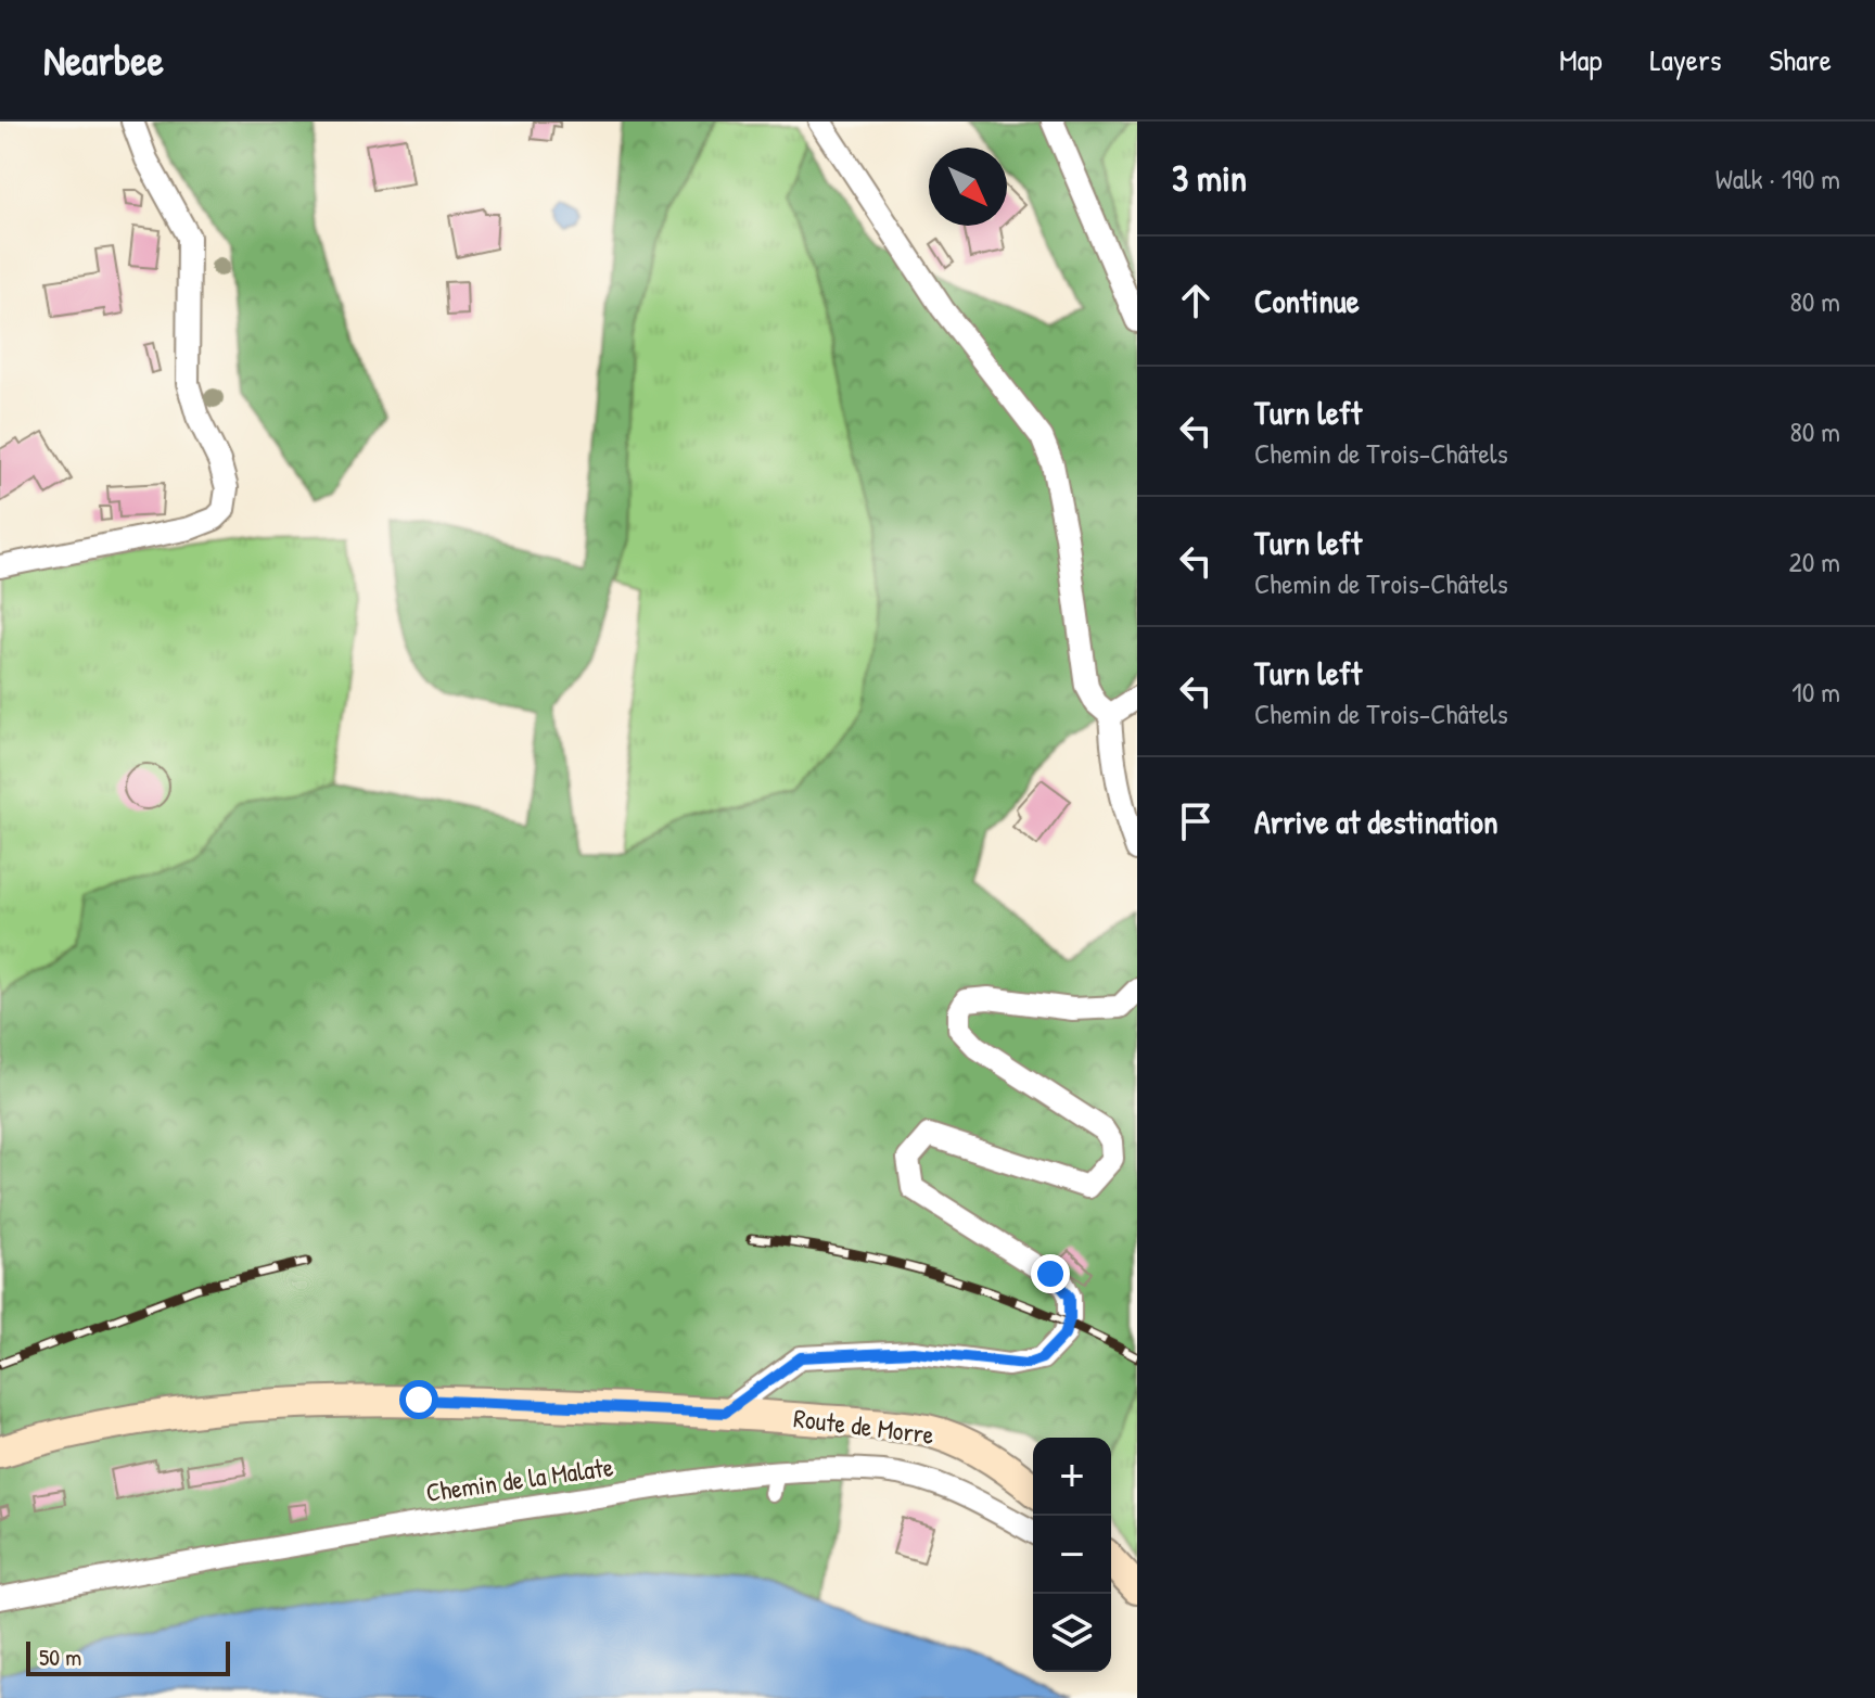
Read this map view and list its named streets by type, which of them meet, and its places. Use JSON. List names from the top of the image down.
{
  "streets": {
    "main road": ["Route de Morre"],
    "street": ["Chemin de la Malate"]
  },
  "scale_bar": "50 m",
  "north": "bottom right",
  "page": {
    "header": "Nearbee",
    "nav": ["Map", "Layers", "Share"],
    "heading": ["3 min", "Walk · 190 m"],
    "list": [
      ["Continue", "80 m"],
      ["Turn left", "Chemin de Trois-Châtels", "80 m"],
      ["Turn left", "Chemin de Trois-Châtels", "20 m"],
      ["Turn left", "Chemin de Trois-Châtels", "10 m"],
      "Arrive at destination"
    ],
    "map_buttons": ["+", "−"],
    "scale": "50 m"
  }
}
